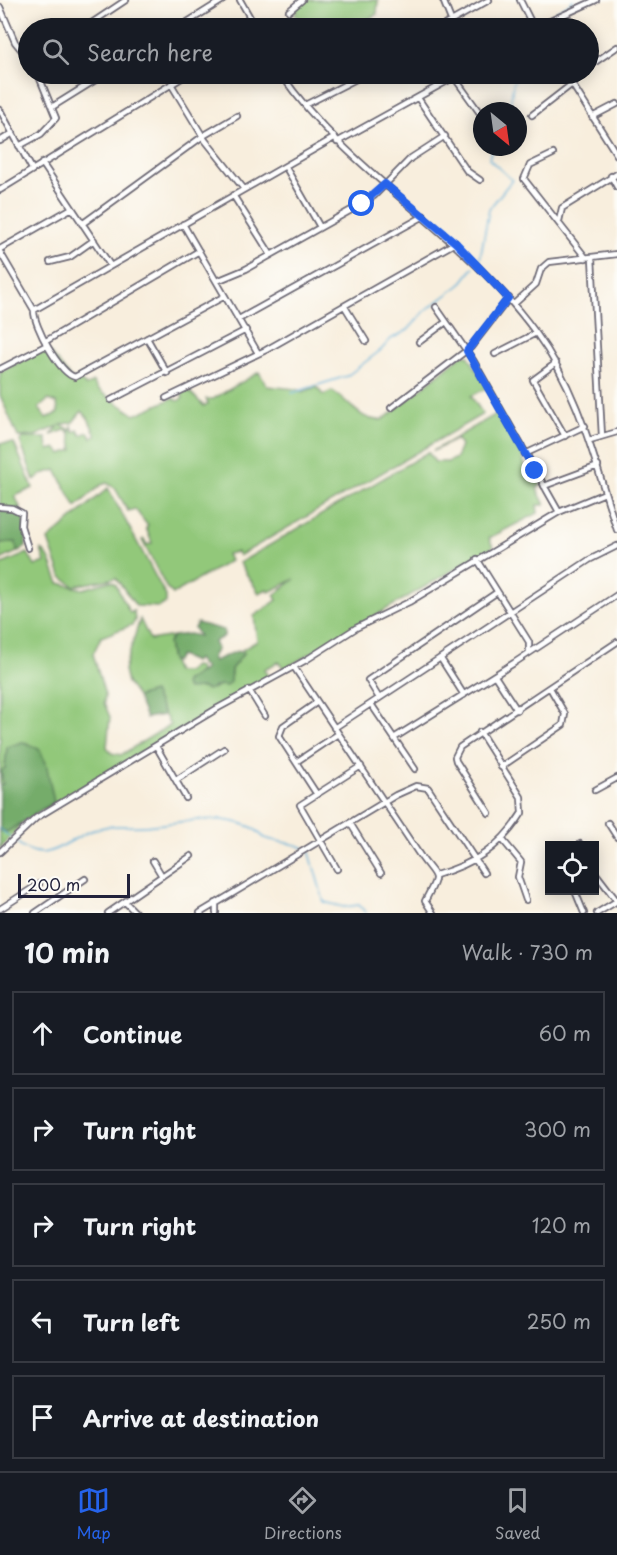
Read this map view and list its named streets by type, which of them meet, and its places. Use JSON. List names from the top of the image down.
{
  "scale_bar": "200 m",
  "north": "bottom right",
  "page": {
    "search": "Search here",
    "scale": "200 m",
    "heading": ["10 min", "Walk · 730 m"],
    "list": [
      ["Continue", "60 m"],
      ["Turn right", "300 m"],
      ["Turn right", "120 m"],
      ["Turn left", "250 m"],
      "Arrive at destination"
    ],
    "nav": ["Map", "Directions", "Saved"]
  }
}
